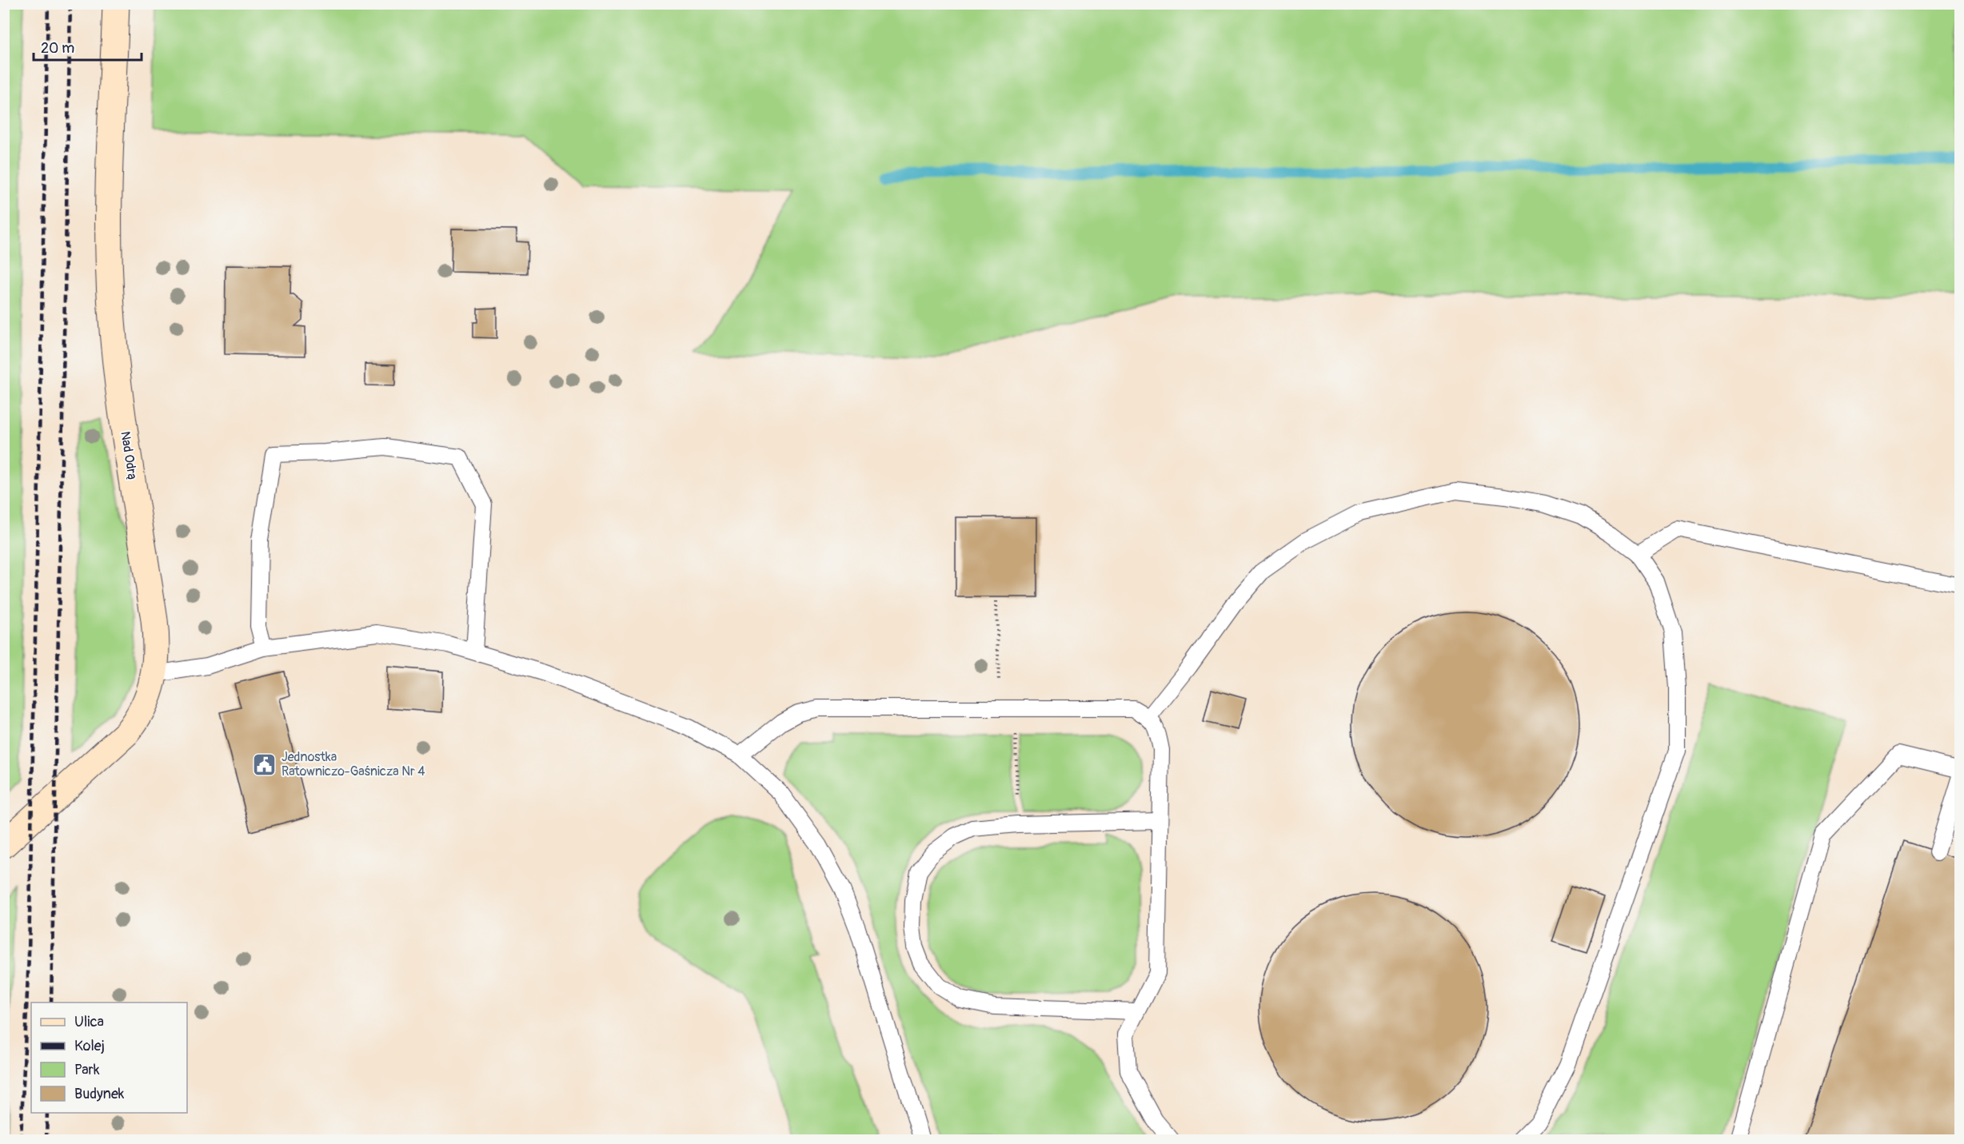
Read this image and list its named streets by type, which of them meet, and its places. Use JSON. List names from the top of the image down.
{
  "streets": {
    "street": ["Nad Odrą"]
  },
  "places": {
    "public building": ["Jednostka Ratowniczo-Gaśnicza Nr 4"]
  },
  "legend": [
    "Ulica",
    "Kolej",
    "Park",
    "Budynek"
  ],
  "scale_bar": "20 m"
}
